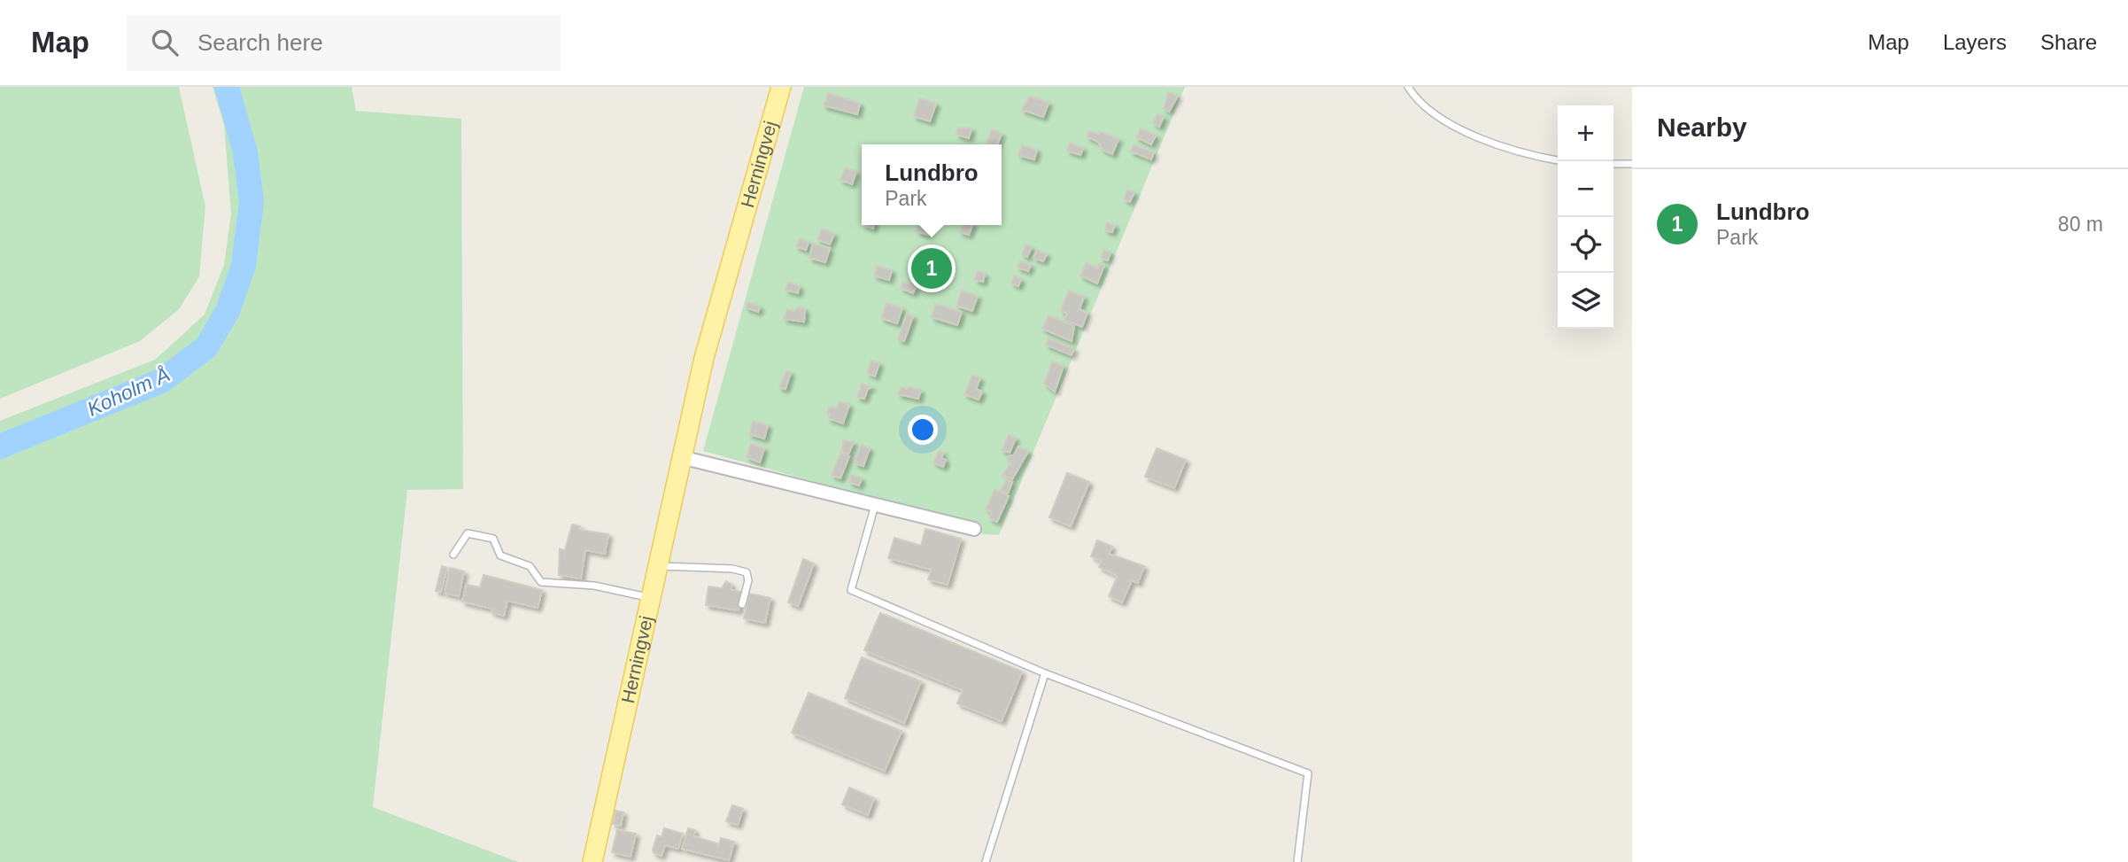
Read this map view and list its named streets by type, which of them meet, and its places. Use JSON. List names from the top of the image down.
{
  "streets": {
    "main road": ["Herningvej"]
  },
  "water": ["Koholm Å"],
  "page": {
    "header": "Map",
    "search": "Search here",
    "nav": ["Map", "Layers", "Share"],
    "heading": "Nearby",
    "map_buttons": ["+", "−"],
    "popup": ["Lundbro", "Park"],
    "list": [
      {
        "mark": "1",
        "name": "Lundbro",
        "note": "Park",
        "value": "80 m"
      }
    ],
    "pins": "1"
  }
}
